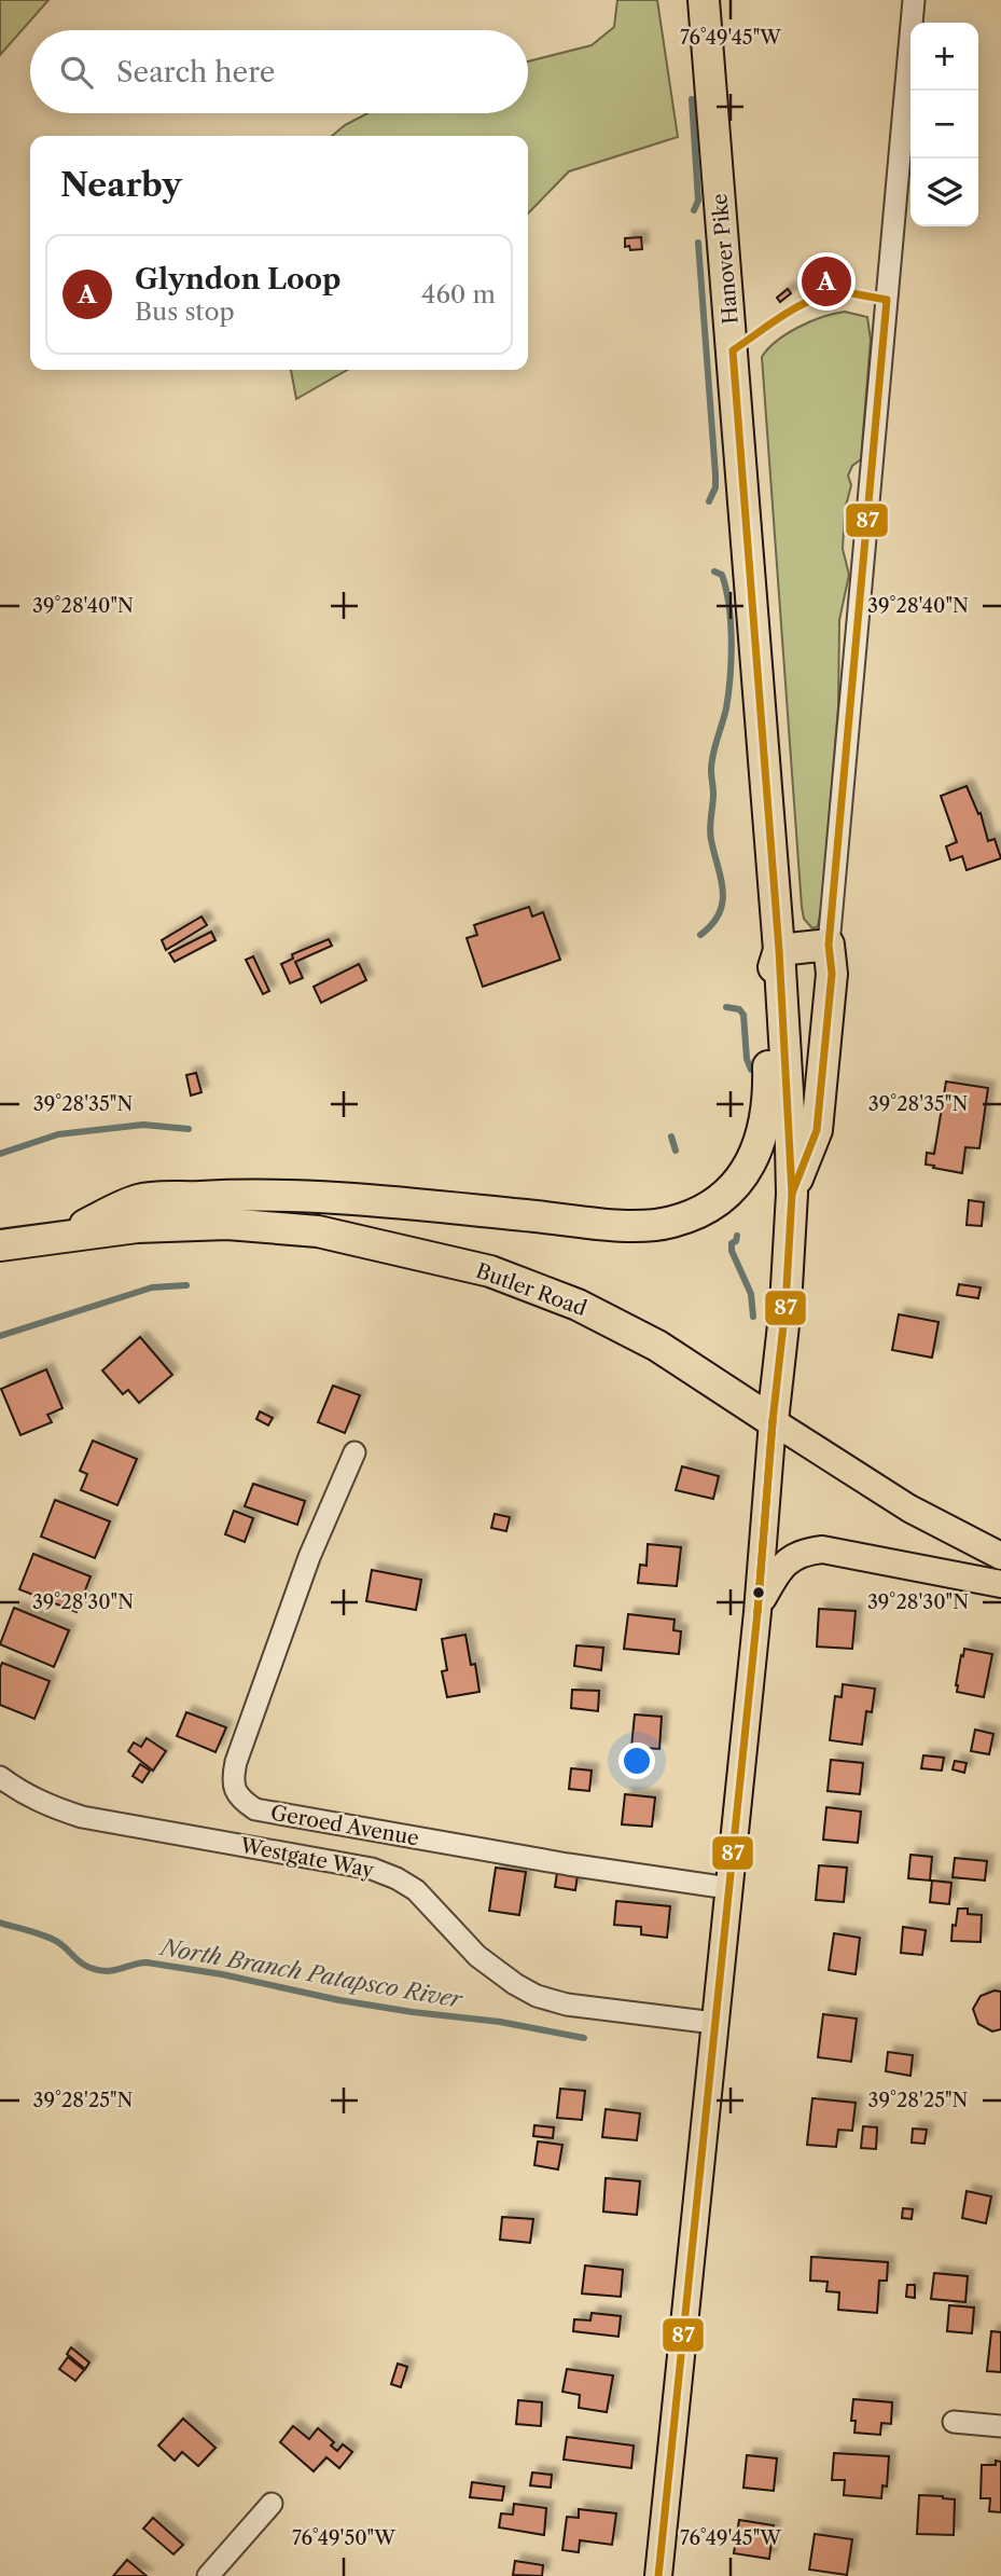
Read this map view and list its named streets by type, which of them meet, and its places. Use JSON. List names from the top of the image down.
{
  "streets": {
    "highway": ["Hanover Pike", "Butler Road"],
    "street": ["Geroed Avenue", "Westgate Way"]
  },
  "crossings": [
    ["Hanover Pike", "Butler Road"]
  ],
  "water": ["North Branch Patapsco River"],
  "lines": ["transit line 87"],
  "page": {
    "map_buttons": ["+", "−"],
    "search": "Search here",
    "heading": "Nearby",
    "list": [
      {
        "mark": "A",
        "name": "Glyndon Loop",
        "note": "Bus stop",
        "value": "460 m"
      }
    ],
    "pins": "A"
  },
  "coordinates": [
    "76°49'45\"W",
    "39°28'40\"N",
    "39°28'35\"N",
    "39°28'30\"N",
    "39°28'25\"N",
    "76°49'50\"W"
  ]
}
